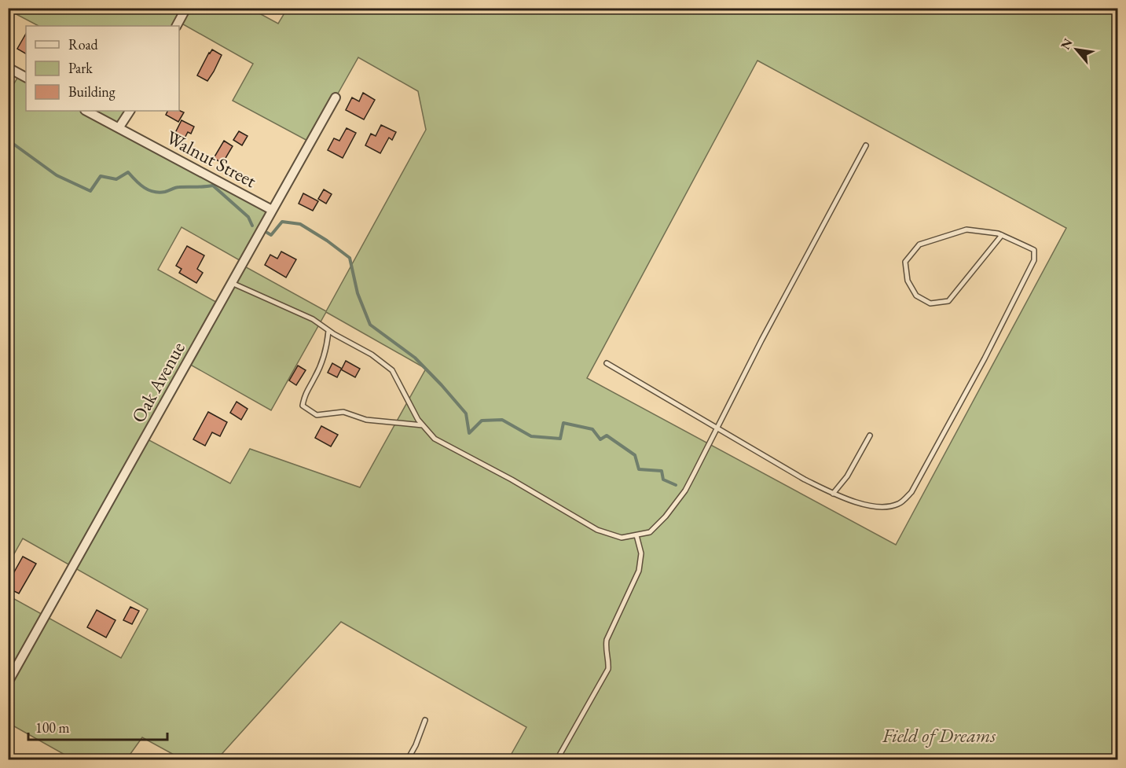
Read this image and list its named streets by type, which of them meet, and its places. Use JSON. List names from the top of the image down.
{
  "streets": {
    "street": ["Walnut Street", "Oak Avenue"]
  },
  "crossings": [
    ["Walnut Street", "Oak Avenue"]
  ],
  "parks": ["Field of Dreams"],
  "legend": ["Road", "Park", "Building"],
  "scale_bar": "100 m",
  "north": "top left"
}
